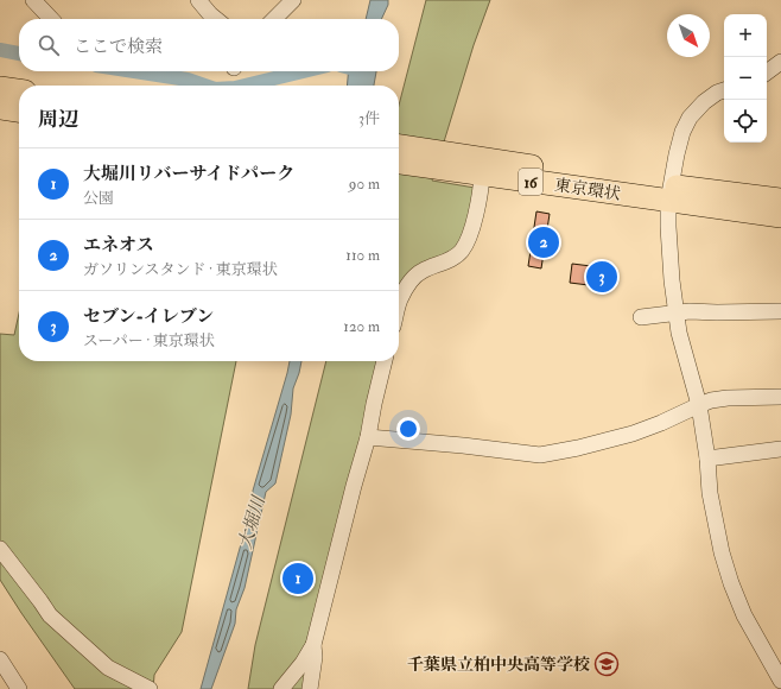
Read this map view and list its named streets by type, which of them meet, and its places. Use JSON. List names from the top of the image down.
{
  "streets": {
    "highway": ["16", "東京環状"]
  },
  "water": ["大堀川"],
  "places": {
    "school or university": ["千葉県立柏中央高等学校"]
  },
  "north": "bottom right",
  "page": {
    "map_buttons": ["+", "−"],
    "search": "ここで検索",
    "heading": ["周辺", "3件"],
    "list": [
      {
        "mark": "1",
        "name": "大堀川リバーサイドパーク",
        "note": "公園",
        "value": "90 m"
      },
      {
        "mark": "2",
        "name": "エネオス",
        "note": "ガソリンスタンド · 東京環状",
        "value": "110 m"
      },
      {
        "mark": "3",
        "name": "セブン-イレブン",
        "note": "スーパー · 東京環状",
        "value": "120 m"
      }
    ],
    "pins": ["2", "3", "1"]
  }
}
